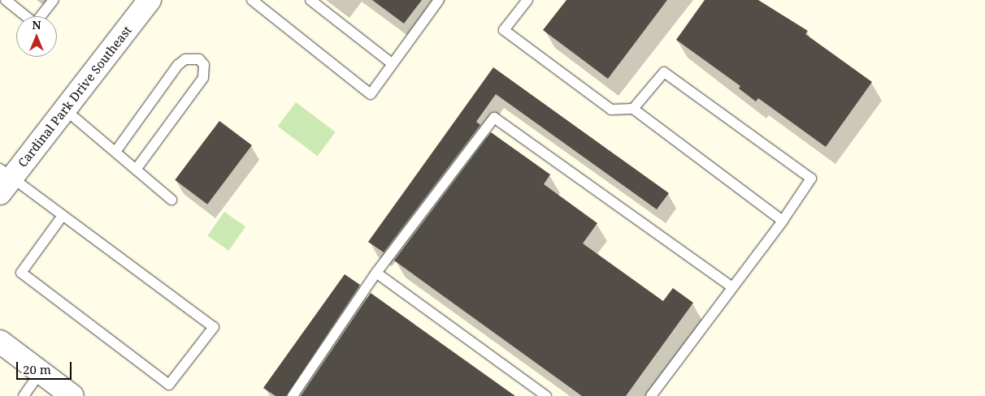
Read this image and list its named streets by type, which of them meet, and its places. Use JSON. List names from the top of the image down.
{
  "streets": {
    "street": ["Cardinal Park Drive Southeast"]
  },
  "scale_bar": "20 m",
  "north": "top"
}
